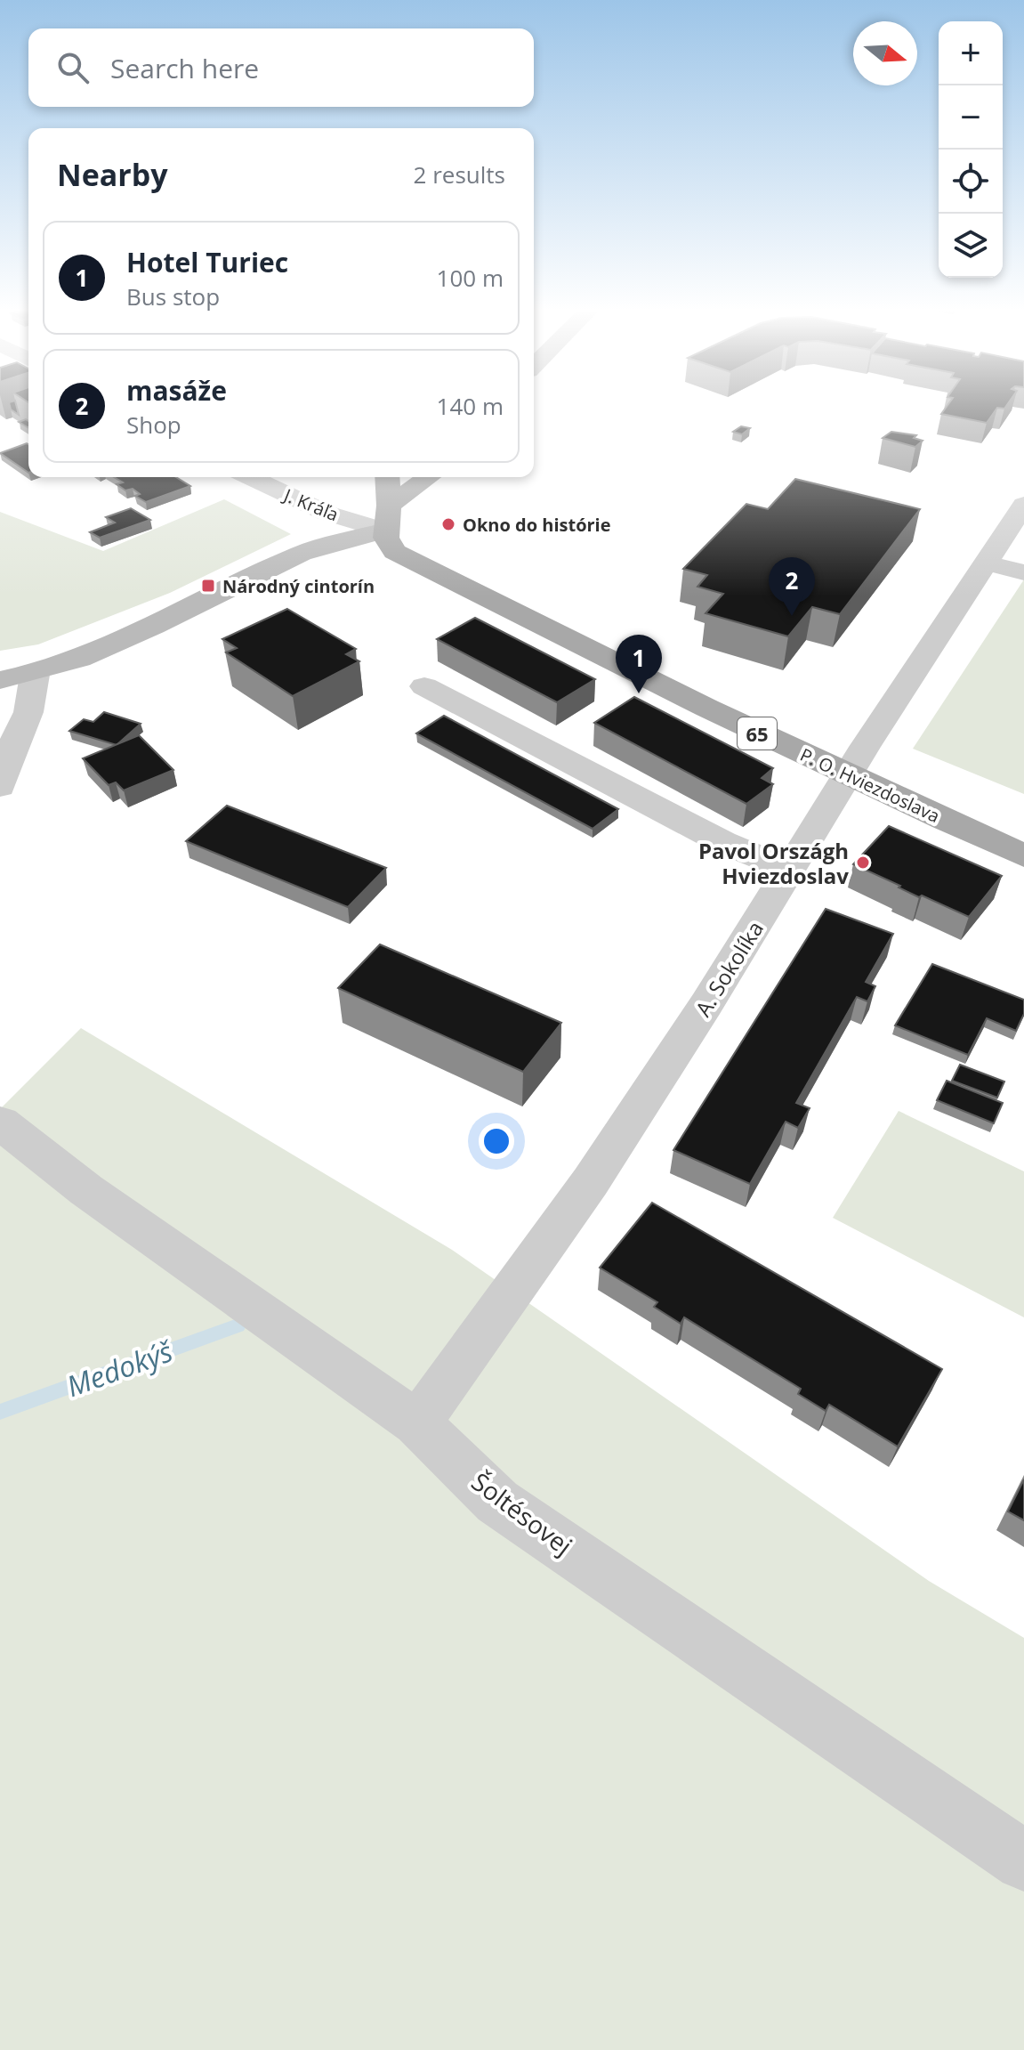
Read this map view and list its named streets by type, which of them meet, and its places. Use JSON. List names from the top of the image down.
{
  "streets": {
    "main road": ["65", "P. O. Hviezdoslava"],
    "street": ["J. Kráľa", "A. Sokolíka", "Šoltésovej"]
  },
  "crossings": [
    ["J. Kráľa", "P. O. Hviezdoslava"],
    ["P. O. Hviezdoslava", "A. Sokolíka"],
    ["A. Sokolíka", "Šoltésovej"]
  ],
  "water": ["Medokýš"],
  "places": {
    "other": ["Okno do histórie", "Pavol Országh Hviezdoslav"],
    "transit": ["Národný cintorín"]
  },
  "north": "right",
  "page": {
    "map_buttons": ["+", "−"],
    "search": "Search here",
    "heading": ["Nearby", "2 results"],
    "list": [
      {
        "mark": "1",
        "name": "Hotel Turiec",
        "note": "Bus stop",
        "value": "100 m"
      },
      {
        "mark": "2",
        "name": "masáže",
        "note": "Shop",
        "value": "140 m"
      }
    ],
    "pins": ["2", "1"]
  }
}
